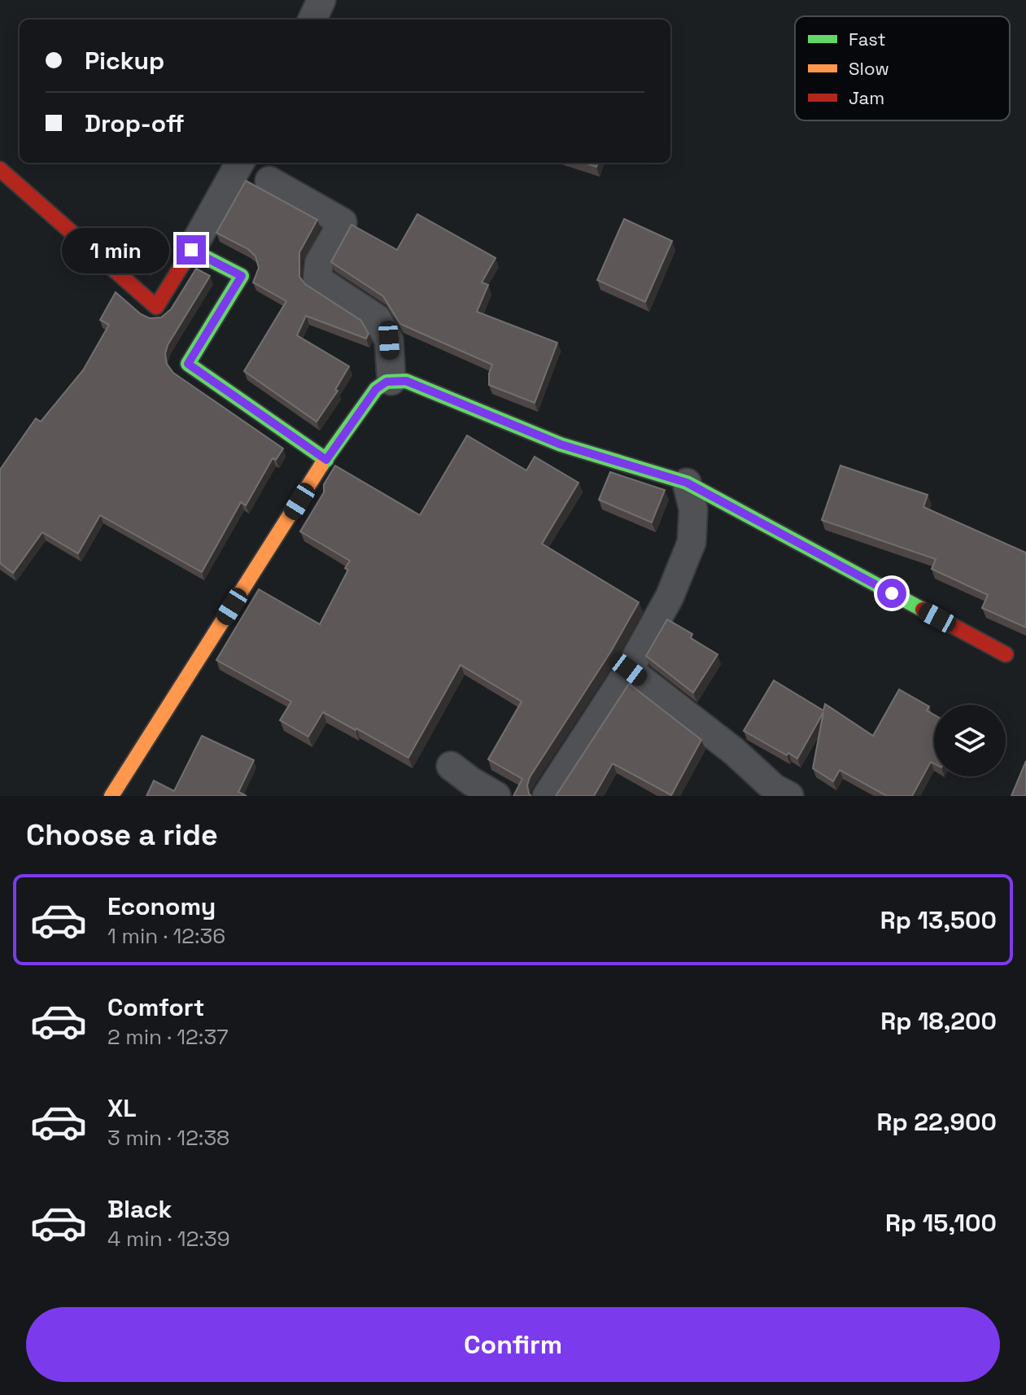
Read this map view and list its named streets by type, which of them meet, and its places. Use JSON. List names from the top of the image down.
{
  "legend": ["Fast", "Slow", "Jam"],
  "page": {
    "banner": ["Pickup", "Drop-off"],
    "bubble": "1 min",
    "heading": "Choose a ride",
    "list": [
      {
        "name": "Economy",
        "note": "1 min · 12:36",
        "value": "Rp 13,500"
      },
      {
        "name": "Comfort",
        "note": "2 min · 12:37",
        "value": "Rp 18,200"
      },
      {
        "name": "XL",
        "note": "3 min · 12:38",
        "value": "Rp 22,900"
      },
      {
        "name": "Black",
        "note": "4 min · 12:39",
        "value": "Rp 15,100"
      }
    ],
    "buttons": "Confirm"
  }
}
